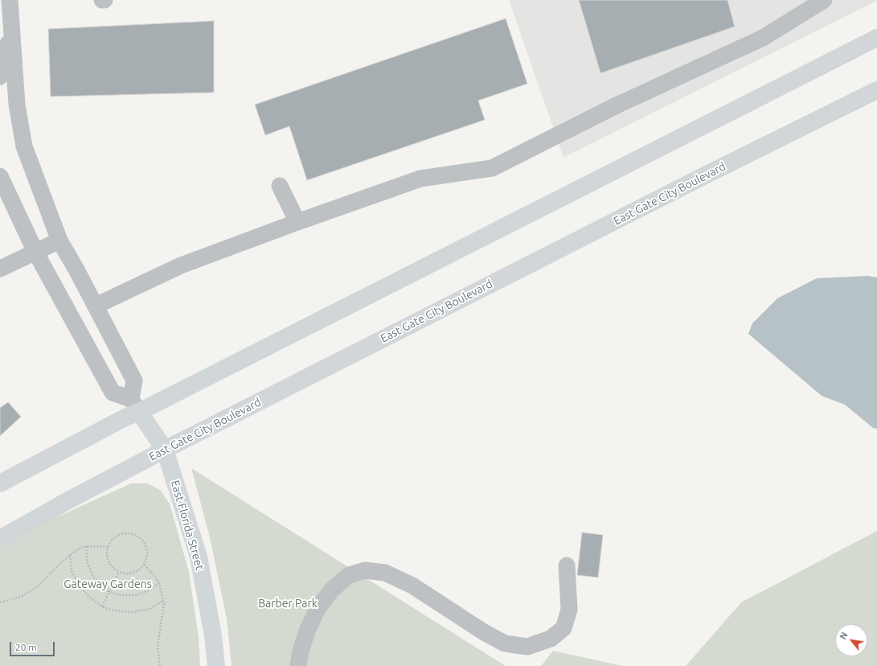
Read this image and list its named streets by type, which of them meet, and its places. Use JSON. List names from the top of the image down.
{
  "streets": {
    "main road": ["East Gate City Boulevard", "East Florida Street"]
  },
  "crossings": [
    ["East Gate City Boulevard", "East Florida Street"]
  ],
  "parks": ["Gateway Gardens", "Barber Park"],
  "scale_bar": "20 m",
  "north": "top left"
}
